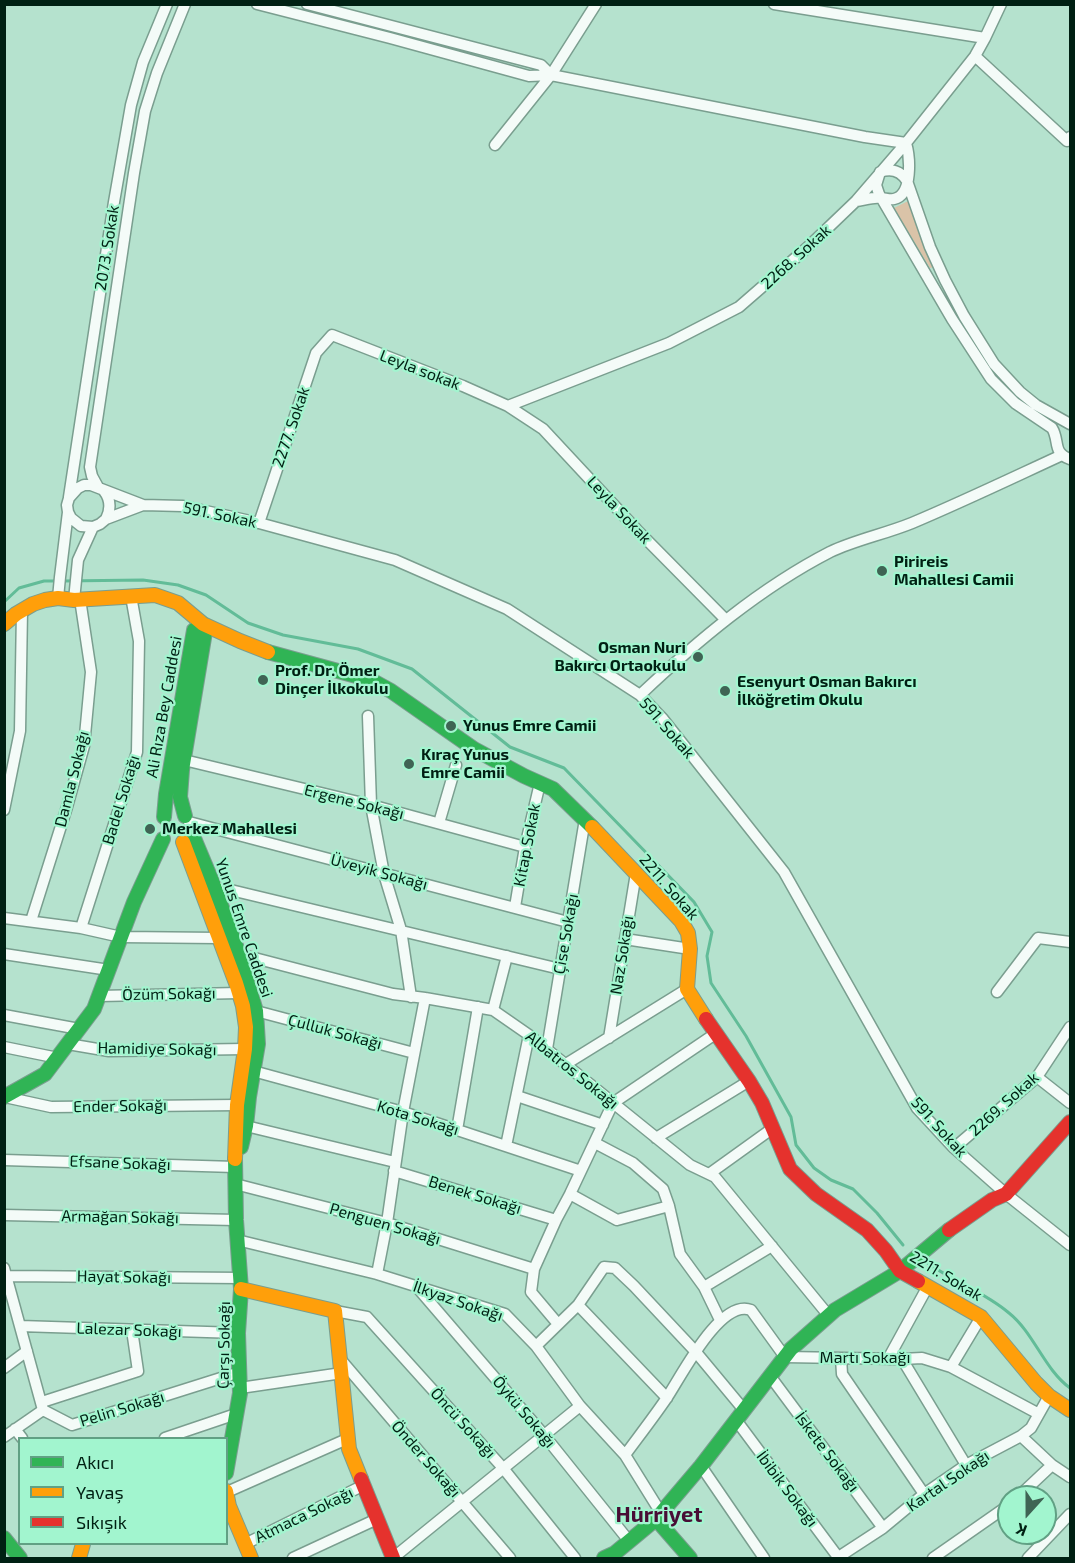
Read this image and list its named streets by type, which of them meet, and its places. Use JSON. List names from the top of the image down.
{
  "streets": {
    "street": [
      "2073. Sokak",
      "2268. Sokak",
      "Leyla sokak",
      "2277. Sokak",
      "Leyla Sokak",
      "591. Sokak",
      "Ali Rıza Bey Caddesi",
      "Damla Sokağı",
      "Badel Sokağı",
      "Ergene Sokağı",
      "Kitap Sokak",
      "Üveyik Sokağı",
      "2211. Sokak",
      "Yunus Emre Caddesi",
      "Çise Sokağı",
      "Naz Sokağı",
      "Özüm Sokağı",
      "Çulluk Sokağı",
      "Hamidiye Sokağı",
      "Albatros Sokağı",
      "2269. Sokak",
      "Ender Sokağı",
      "Kota Sokağı",
      "Efsane Sokağı",
      "Benek Sokağı",
      "Armağan Sokağı",
      "Penguen Sokağı",
      "Hayat Sokağı",
      "İlkyaz Sokağı",
      "Lalezar Sokağı",
      "Çarşı Sokağı",
      "Martı Sokağı",
      "Pelin Sokağı",
      "Öykü Sokağı",
      "Öncü Sokağı",
      "İskete Sokağı",
      "Önder Sokağı",
      "Kartal Sokağı",
      "İbibik Sokağı",
      "Atmaca Sokağı"
    ]
  },
  "crossings": [
    ["2268. Sokak", "Leyla sokak"],
    ["2268. Sokak", "Leyla Sokak"],
    ["Leyla sokak", "2277. Sokak"],
    ["Leyla sokak", "Leyla Sokak"],
    ["2277. Sokak", "591. Sokak"],
    ["591. Sokak", "2269. Sokak"],
    ["Ali Rıza Bey Caddesi", "Ergene Sokağı"],
    ["Ali Rıza Bey Caddesi", "Üveyik Sokağı"],
    ["Ali Rıza Bey Caddesi", "2211. Sokak"],
    ["Ali Rıza Bey Caddesi", "Yunus Emre Caddesi"],
    ["Damla Sokağı", "2211. Sokak"],
    ["Badel Sokağı", "2211. Sokak"],
    ["Ergene Sokağı", "Kitap Sokak"],
    ["Kitap Sokak", "Üveyik Sokağı"],
    ["Kitap Sokak", "2211. Sokak"],
    ["Üveyik Sokağı", "Yunus Emre Caddesi"],
    ["Üveyik Sokağı", "Çise Sokağı"],
    ["2211. Sokak", "Çise Sokağı"],
    ["2211. Sokak", "Naz Sokağı"],
    ["2211. Sokak", "Kartal Sokağı"],
    ["Yunus Emre Caddesi", "Özüm Sokağı"],
    ["Yunus Emre Caddesi", "Çulluk Sokağı"],
    ["Yunus Emre Caddesi", "Hamidiye Sokağı"],
    ["Yunus Emre Caddesi", "Albatros Sokağı"],
    ["Yunus Emre Caddesi", "Ender Sokağı"],
    ["Yunus Emre Caddesi", "Kota Sokağı"],
    ["Yunus Emre Caddesi", "Efsane Sokağı"],
    ["Yunus Emre Caddesi", "Benek Sokağı"],
    ["Yunus Emre Caddesi", "Çarşı Sokağı"],
    ["Çise Sokağı", "Albatros Sokağı"],
    ["Efsane Sokağı", "Çarşı Sokağı"],
    ["Armağan Sokağı", "Çarşı Sokağı"],
    ["Penguen Sokağı", "Çarşı Sokağı"],
    ["Hayat Sokağı", "Çarşı Sokağı"],
    ["İlkyaz Sokağı", "Çarşı Sokağı"],
    ["İlkyaz Sokağı", "Öykü Sokağı"],
    ["Lalezar Sokağı", "Çarşı Sokağı"],
    ["Çarşı Sokağı", "Pelin Sokağı"],
    ["Martı Sokağı", "Kartal Sokağı"],
    ["İskete Sokağı", "Kartal Sokağı"],
    ["Kartal Sokağı", "İbibik Sokağı"]
  ],
  "districts": ["Hürriyet"],
  "places": [
    "Pirireis Mahallesi Camii",
    "Osman Nuri Bakırcı Ortaokulu",
    "Prof. Dr. Ömer Dinçer İlkokulu",
    "Esenyurt Osman Bakırcı İlköğretim Okulu",
    "Yunus Emre Camii",
    "Kıraç Yunus Emre Camii",
    "Merkez Mahallesi"
  ],
  "legend": ["Akıcı", "Yavaş", "Sıkışık"],
  "north": "bottom"
}
